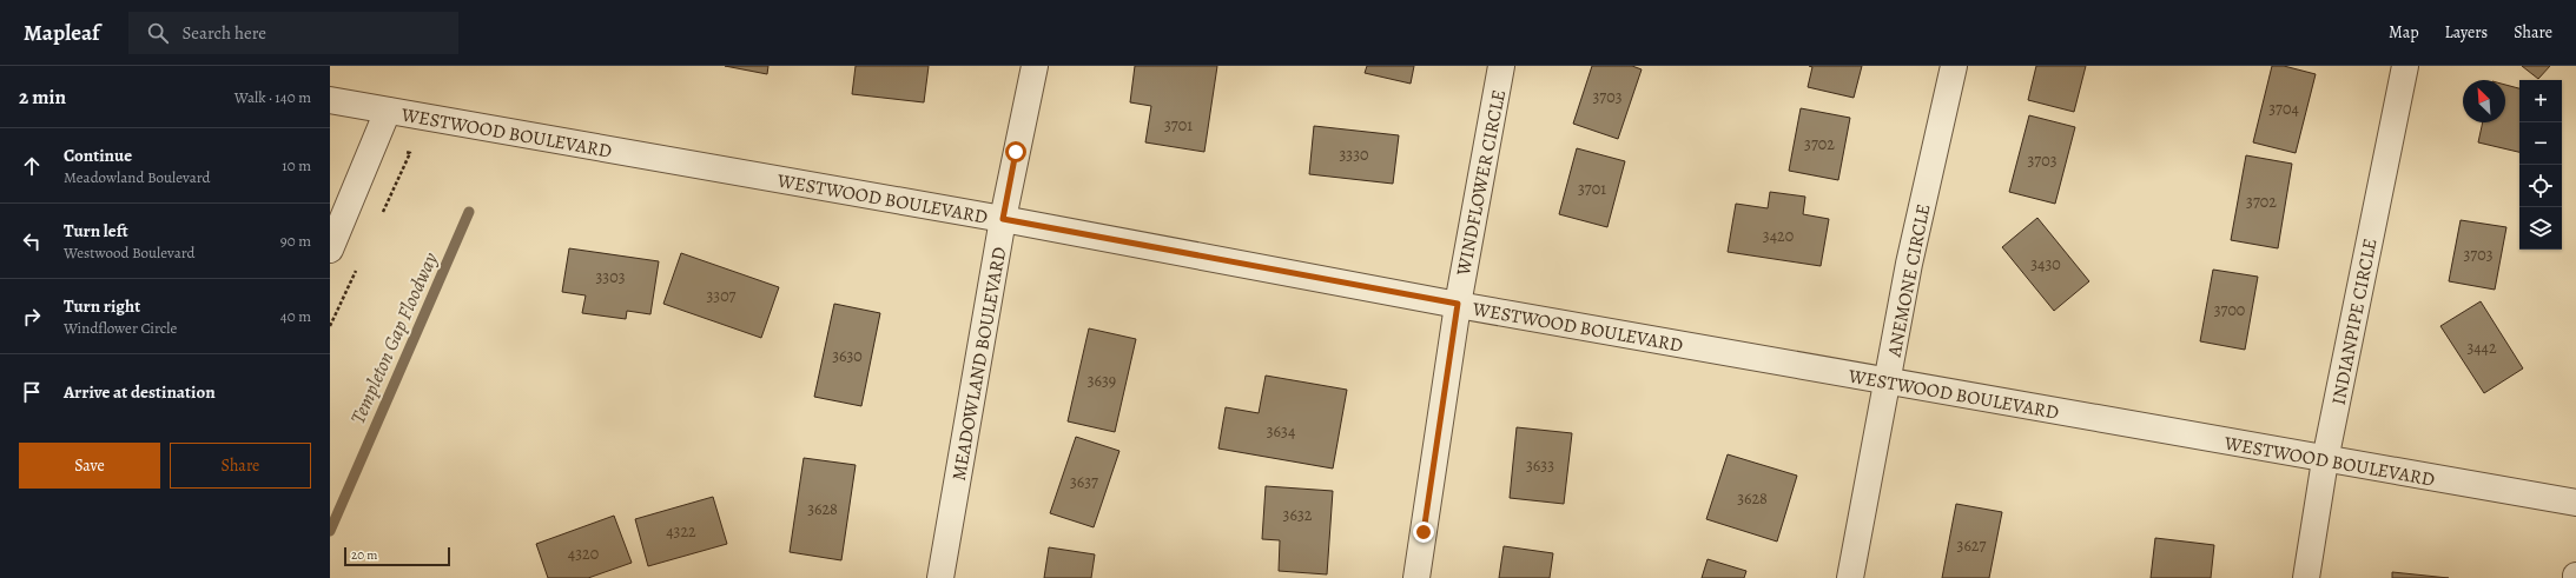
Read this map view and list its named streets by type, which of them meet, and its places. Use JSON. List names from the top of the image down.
{
  "streets": {
    "street": [
      "WESTWOOD BOULEVARD",
      "WINDFLOWER CIRCLE",
      "ANEMONE CIRCLE",
      "INDIANPIPE CIRCLE",
      "MEADOWLAND BOULEVARD"
    ]
  },
  "crossings": [
    ["WESTWOOD BOULEVARD", "WINDFLOWER CIRCLE"],
    ["WESTWOOD BOULEVARD", "ANEMONE CIRCLE"],
    ["WESTWOOD BOULEVARD", "INDIANPIPE CIRCLE"],
    ["WESTWOOD BOULEVARD", "MEADOWLAND BOULEVARD"]
  ],
  "water": ["Templeton Gap Floodway"],
  "house_numbers": [
    "3703",
    "3704",
    "3701",
    "3702",
    "3330",
    "3703",
    "3701",
    "3702",
    "3420",
    "3703",
    "3430",
    "3303",
    "3307",
    "3700",
    "3442",
    "3630",
    "3639",
    "3634",
    "3633",
    "3637",
    "3628",
    "3628",
    "3632",
    "4322",
    "3627",
    "4320"
  ],
  "scale_bar": "20 m",
  "north": "top left",
  "page": {
    "header": "Mapleaf",
    "search": "Search here",
    "nav": ["Map", "Layers", "Share"],
    "heading": ["2 min", "Walk · 140 m"],
    "map_buttons": ["+", "−"],
    "list": [
      ["Continue", "Meadowland Boulevard", "10 m"],
      ["Turn left", "Westwood Boulevard", "90 m"],
      ["Turn right", "Windflower Circle", "40 m"],
      "Arrive at destination"
    ],
    "buttons": ["Save", "Share"],
    "scale": "20 m"
  }
}
